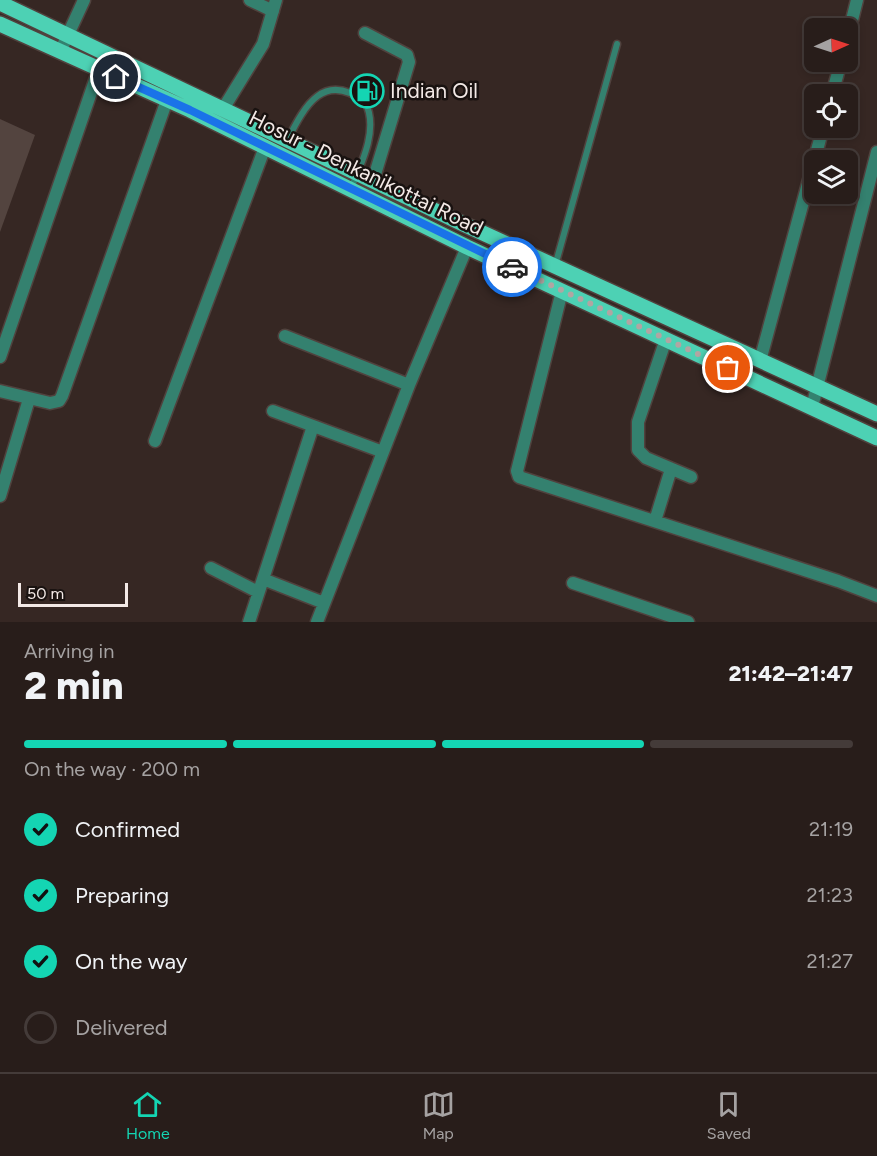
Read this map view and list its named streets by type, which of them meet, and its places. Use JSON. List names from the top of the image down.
{
  "streets": {
    "main road": ["Hosur - Denkanikottai Road"]
  },
  "places": {
    "fuel station": ["Indian Oil"]
  },
  "scale_bar": "50 m",
  "north": "right",
  "page": {
    "scale": "50 m",
    "heading": ["2 min", "Arriving in", "21:42–21:47"],
    "bar": "On the way · 200 m",
    "list": [
      ["Confirmed", "21:19"],
      ["Preparing", "21:23"],
      ["On the way", "21:27"],
      "Delivered"
    ],
    "tabs": ["Home", "Map", "Saved"]
  }
}
